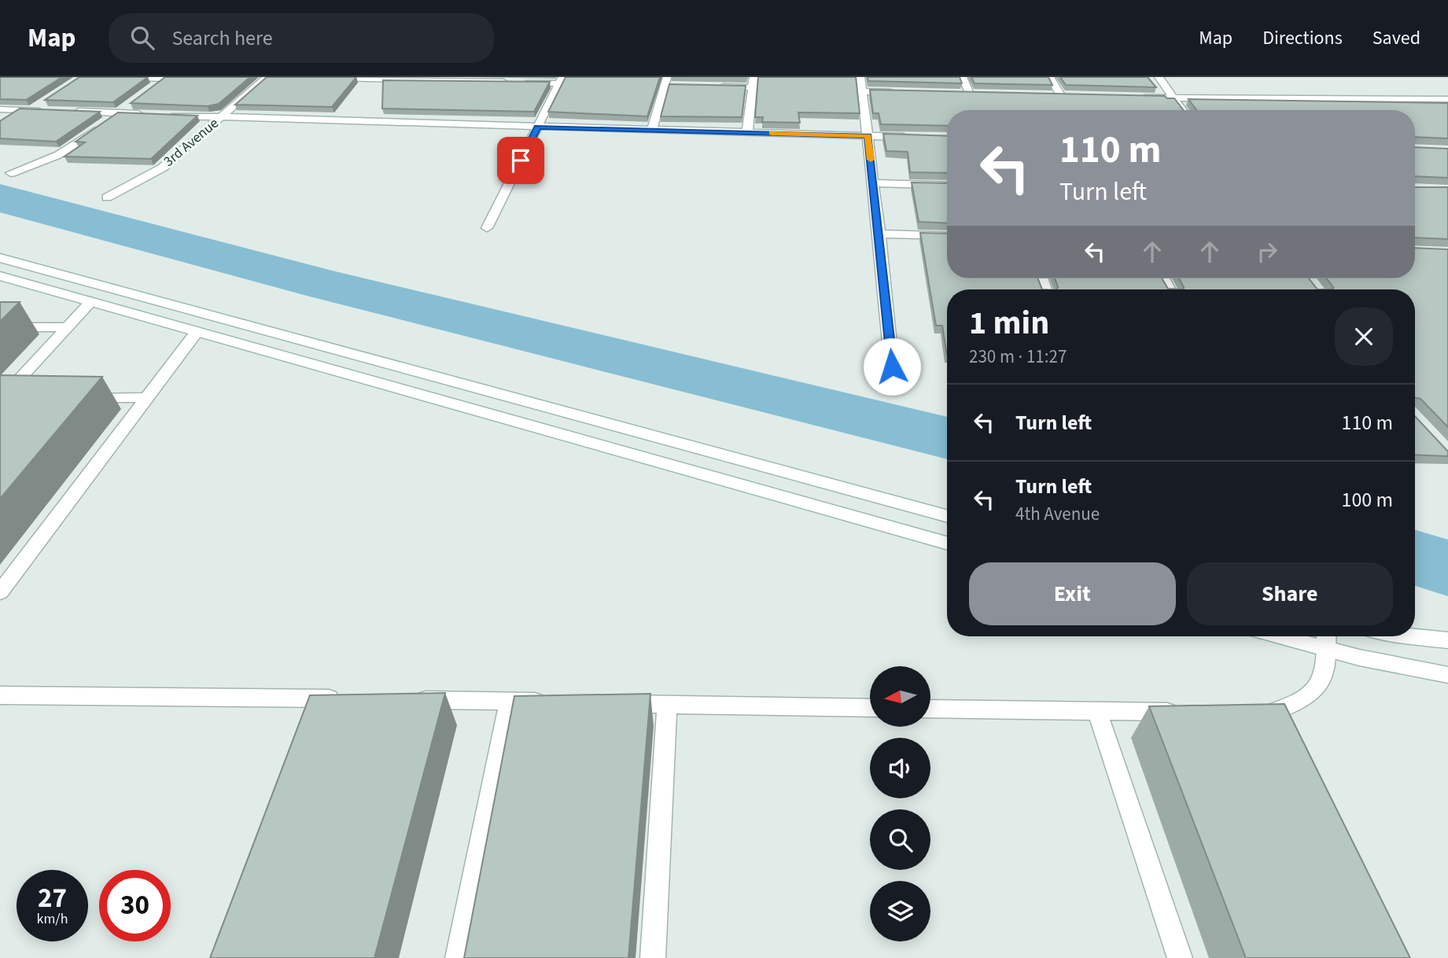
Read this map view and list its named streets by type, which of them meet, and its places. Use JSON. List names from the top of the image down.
{
  "streets": {
    "street": ["3rd Avenue"]
  },
  "north": "left",
  "page": {
    "header": "Map",
    "search": "Search here",
    "nav": ["Map", "Directions", "Saved"],
    "turn": ["110 m", "Turn left"],
    "heading": ["1 min", "230 m · 11:27"],
    "list": [
      {
        "name": "Turn left",
        "value": "110 m"
      },
      {
        "name": "Turn left",
        "note": "4th Avenue",
        "value": "100 m"
      }
    ],
    "buttons": ["Exit", "Share"],
    "speed": "27 km/h",
    "limit": "30"
  }
}
